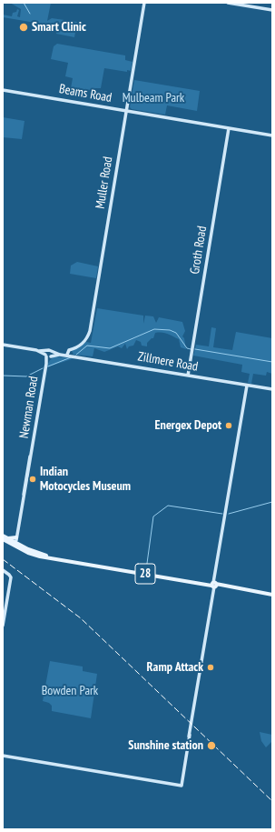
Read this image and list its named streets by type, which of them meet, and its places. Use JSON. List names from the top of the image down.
{
  "streets": {
    "main road": ["28"],
    "street": [
      "Beams Road",
      "Muller Road",
      "Groth Road",
      "Zillmere Road",
      "Newman Road"
    ]
  },
  "crossings": [
    ["Beams Road", "Muller Road"],
    ["Beams Road", "Groth Road"],
    ["Muller Road", "Zillmere Road"],
    ["Groth Road", "Zillmere Road"],
    ["Zillmere Road", "Newman Road"],
    ["Newman Road", "28"]
  ],
  "parks": ["Mulbeam Park", "Bowden Park"],
  "places": [
    "Smart Clinic",
    "Energex Depot",
    "Indian Motocycles Museum",
    "Ramp Attack",
    "Sunshine station"
  ]
}
